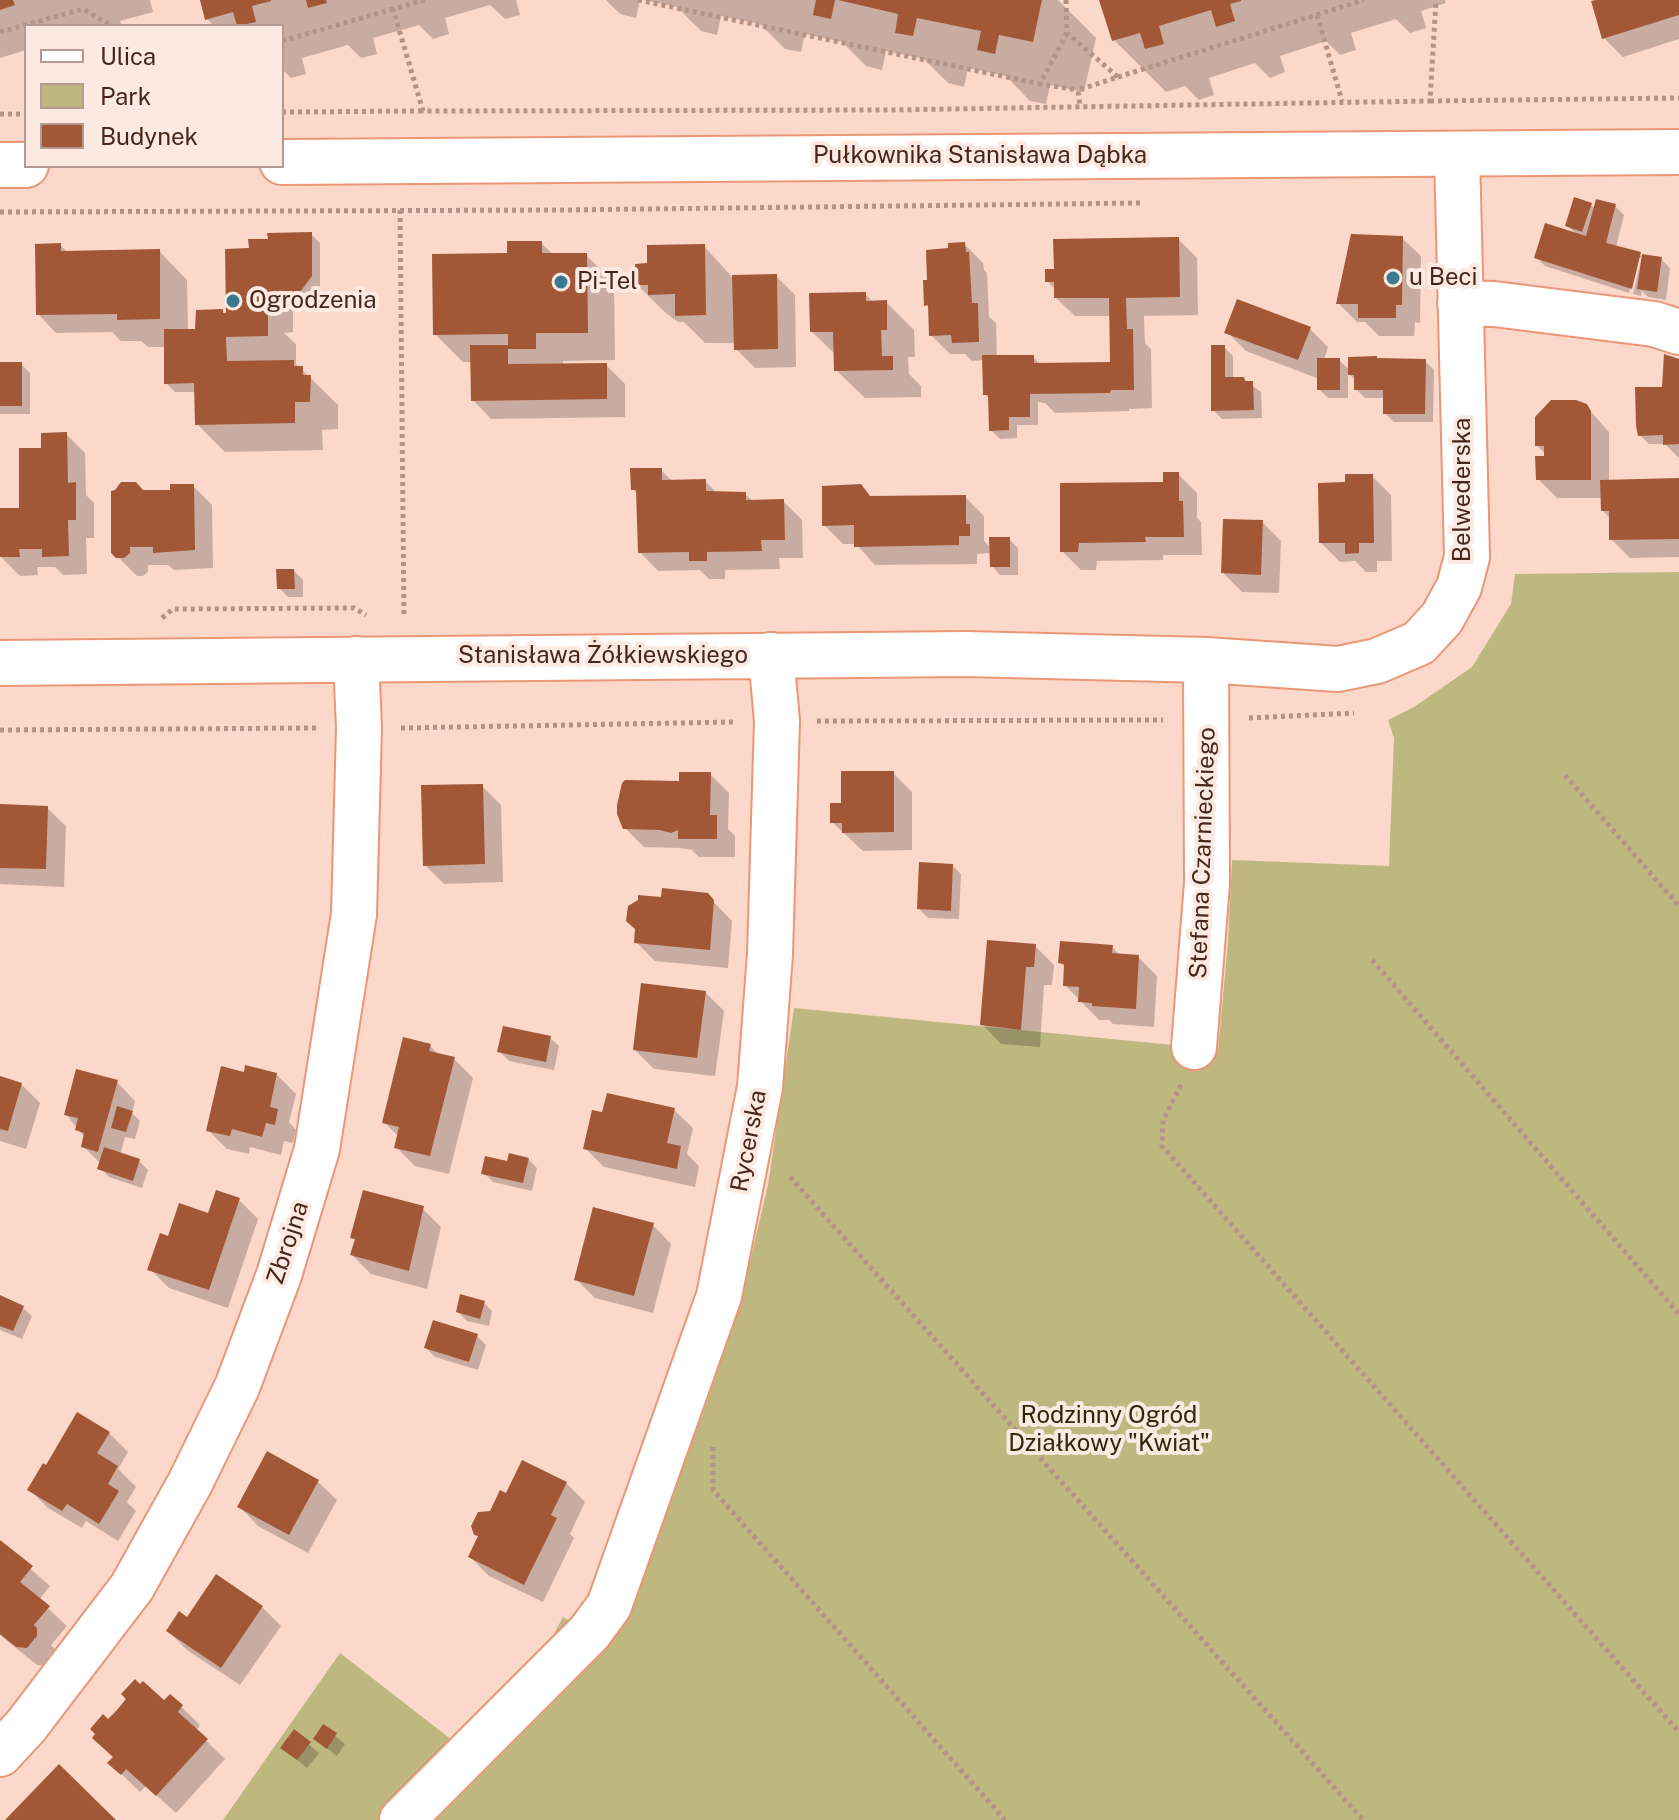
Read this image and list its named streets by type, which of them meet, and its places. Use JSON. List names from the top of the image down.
{
  "streets": {
    "street": [
      "Pułkownika Stanisława Dąbka",
      "Belwederska",
      "Stanisława Żółkiewskiego",
      "Stefana Czarnieckiego",
      "Rycerska",
      "Zbrojna"
    ]
  },
  "crossings": [
    ["Pułkownika Stanisława Dąbka", "Belwederska"],
    ["Belwederska", "Stanisława Żółkiewskiego"],
    ["Belwederska", "Stefana Czarnieckiego"],
    ["Stanisława Żółkiewskiego", "Stefana Czarnieckiego"],
    ["Stanisława Żółkiewskiego", "Rycerska"],
    ["Stanisława Żółkiewskiego", "Zbrojna"]
  ],
  "parks": ["Rodzinny Ogród Działkowy \"Kwiat\""],
  "places": ["u Beci", "Pi-Tel", "Ogrodzenia"],
  "legend": ["Ulica", "Park", "Budynek"]
}
